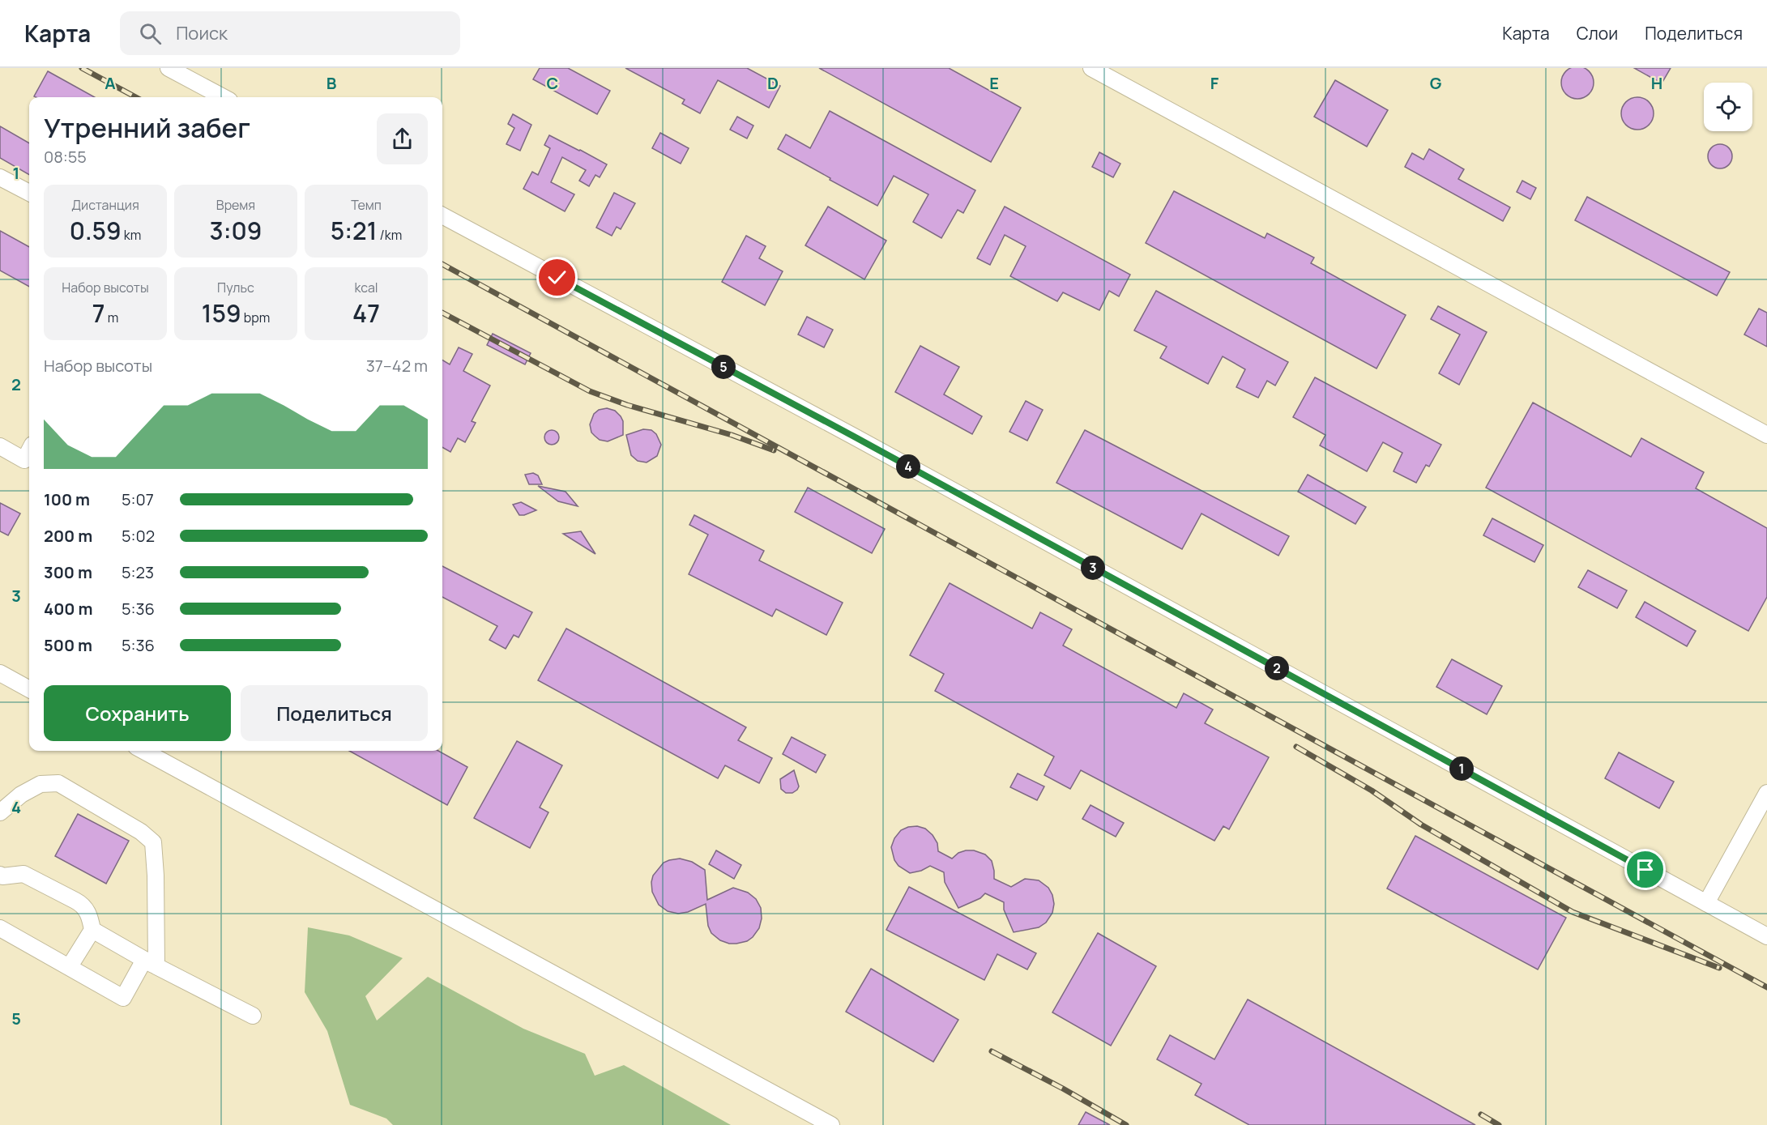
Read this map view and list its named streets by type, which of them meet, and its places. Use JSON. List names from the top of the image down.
{
  "page": {
    "header": "Карта",
    "search": "Поиск",
    "nav": ["Карта", "Слои", "Поделиться"],
    "heading": ["Утренний забег", "08:55"],
    "stats": [
      ["Дистанция", "0.59 km"],
      ["Время", "3:09"],
      ["Темп", "5:21 /km"],
      ["Набор высоты", "7 m"],
      ["Пульс", "159 bpm"],
      ["kcal", "47"]
    ],
    "chart": ["Набор высоты", "37–42 m"],
    "pins": [
      "5",
      "4",
      "3",
      "2",
      "1"
    ],
    "list": [
      {
        "name": "100 m",
        "note": "5:07"
      },
      {
        "name": "200 m",
        "note": "5:02"
      },
      {
        "name": "300 m",
        "note": "5:23"
      },
      {
        "name": "400 m",
        "note": "5:36"
      },
      {
        "name": "500 m",
        "note": "5:36"
      }
    ],
    "buttons": ["Сохранить", "Поделиться"]
  },
  "grid": {
    "columns": [
      "A",
      "B",
      "C",
      "D",
      "E",
      "F",
      "G",
      "H"
    ],
    "rows": [
      "1",
      "2",
      "3",
      "4",
      "5"
    ]
  }
}
